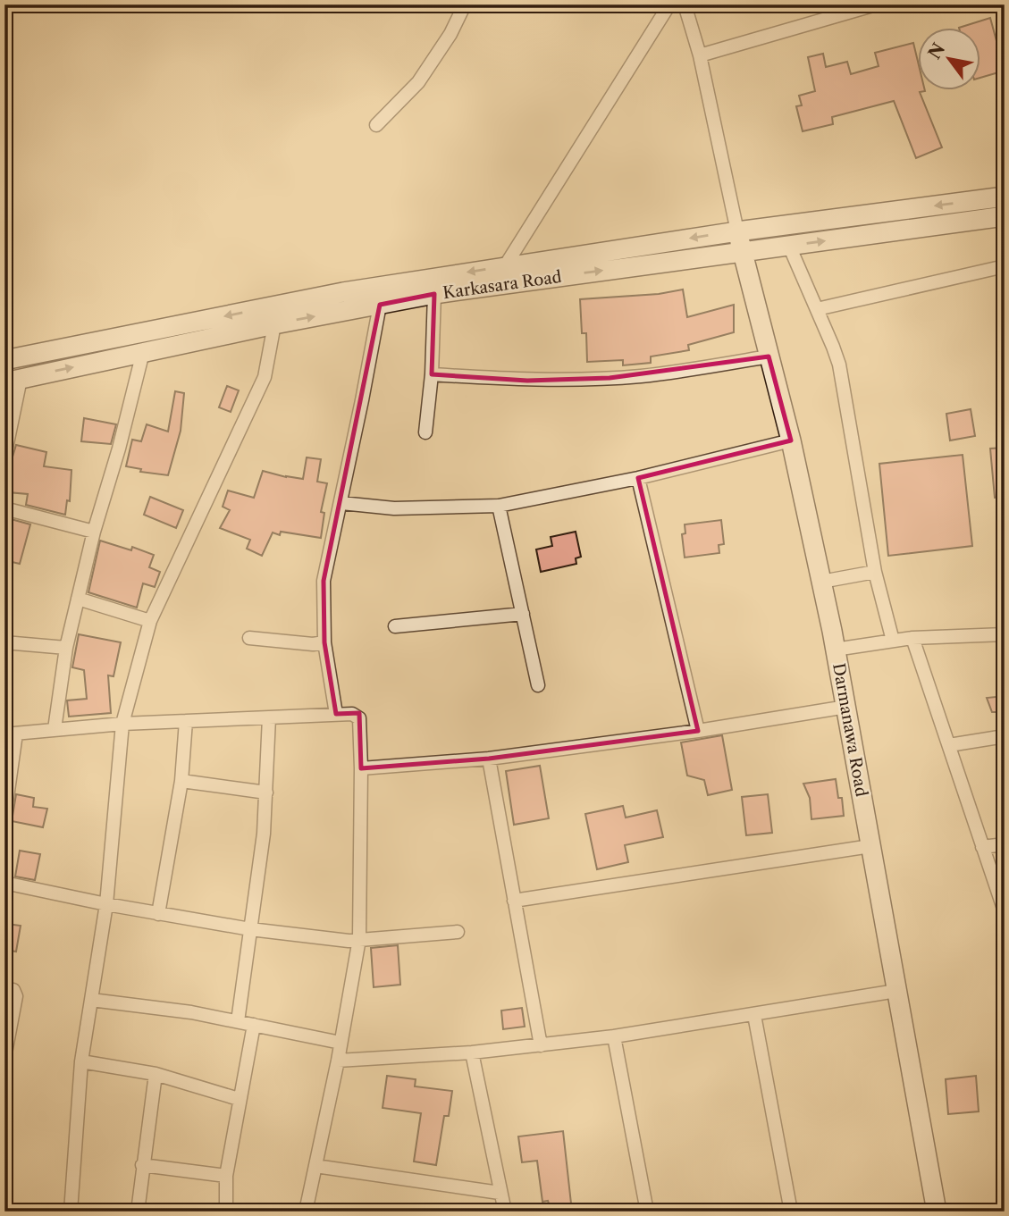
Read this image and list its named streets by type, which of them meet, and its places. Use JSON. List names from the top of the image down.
{
  "streets": {
    "main road": ["Karkasara Road", "Darmanawa Road"]
  },
  "crossings": [
    ["Karkasara Road", "Darmanawa Road"]
  ],
  "north": "top left"
}
